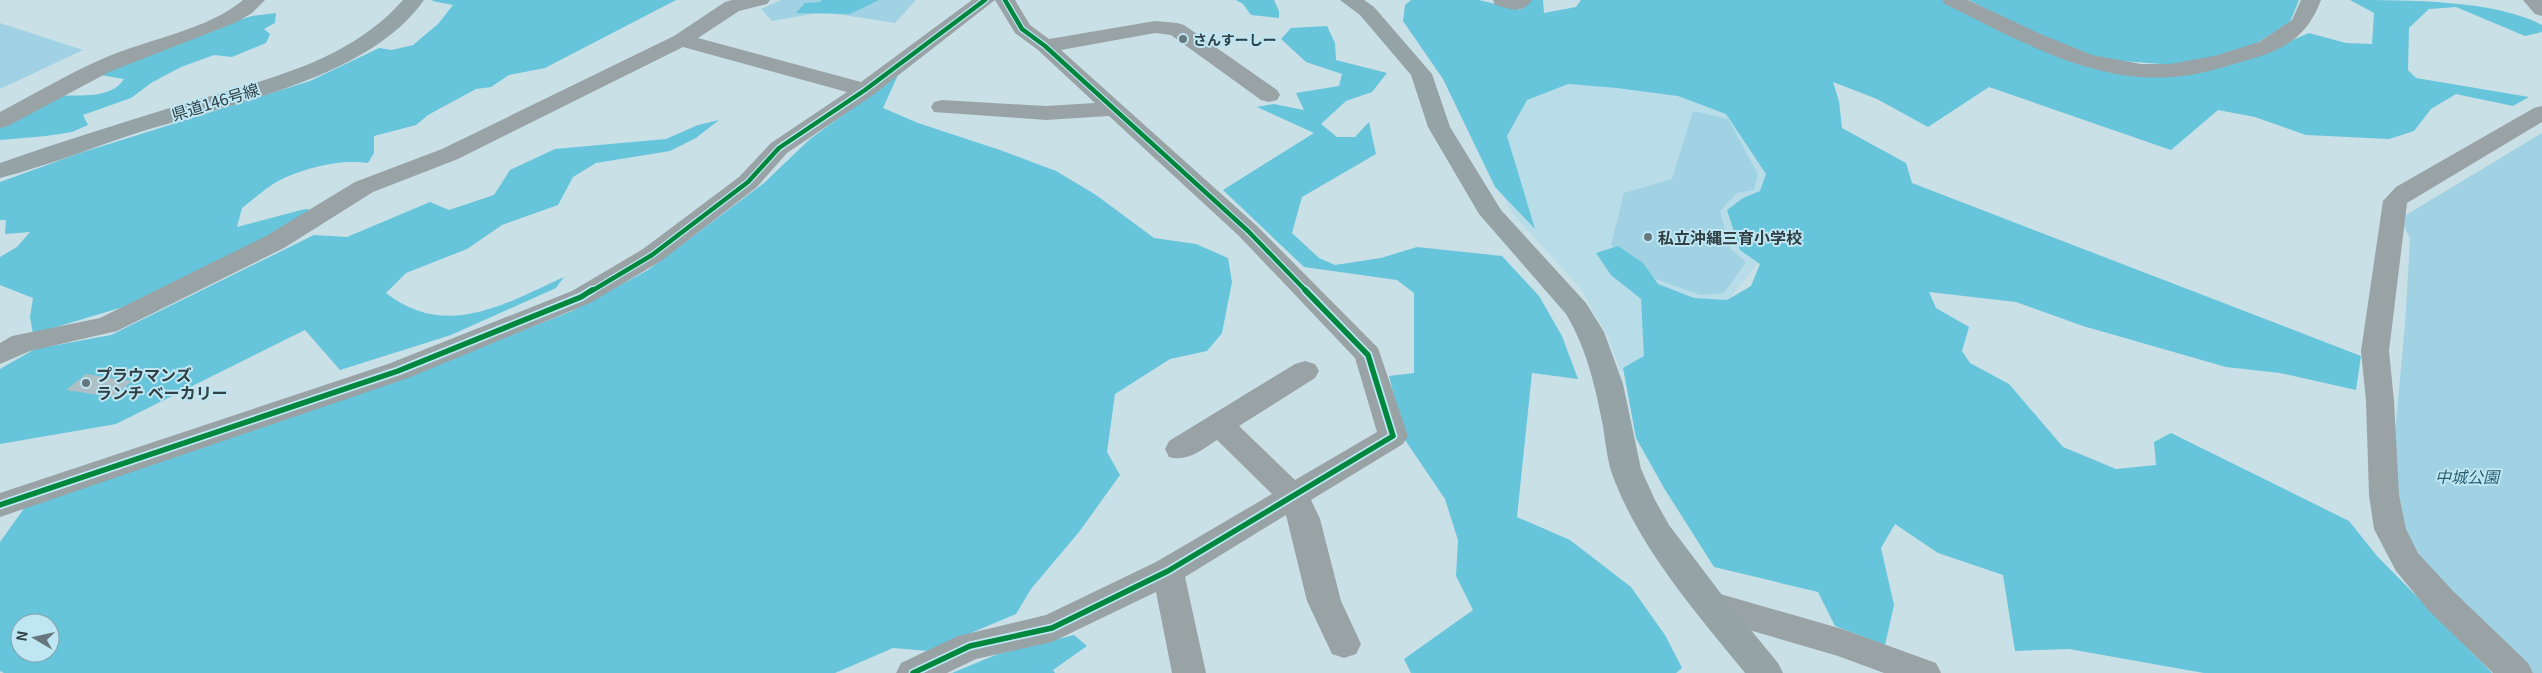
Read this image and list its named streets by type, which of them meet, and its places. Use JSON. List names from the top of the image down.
{
  "streets": {
    "street": ["県道146号線"]
  },
  "parks": ["中城公園"],
  "places": ["さんすーしー", "私立沖縄三育小学校", "プラウマンズ ランチ ベーカリー"],
  "north": "left"
}
